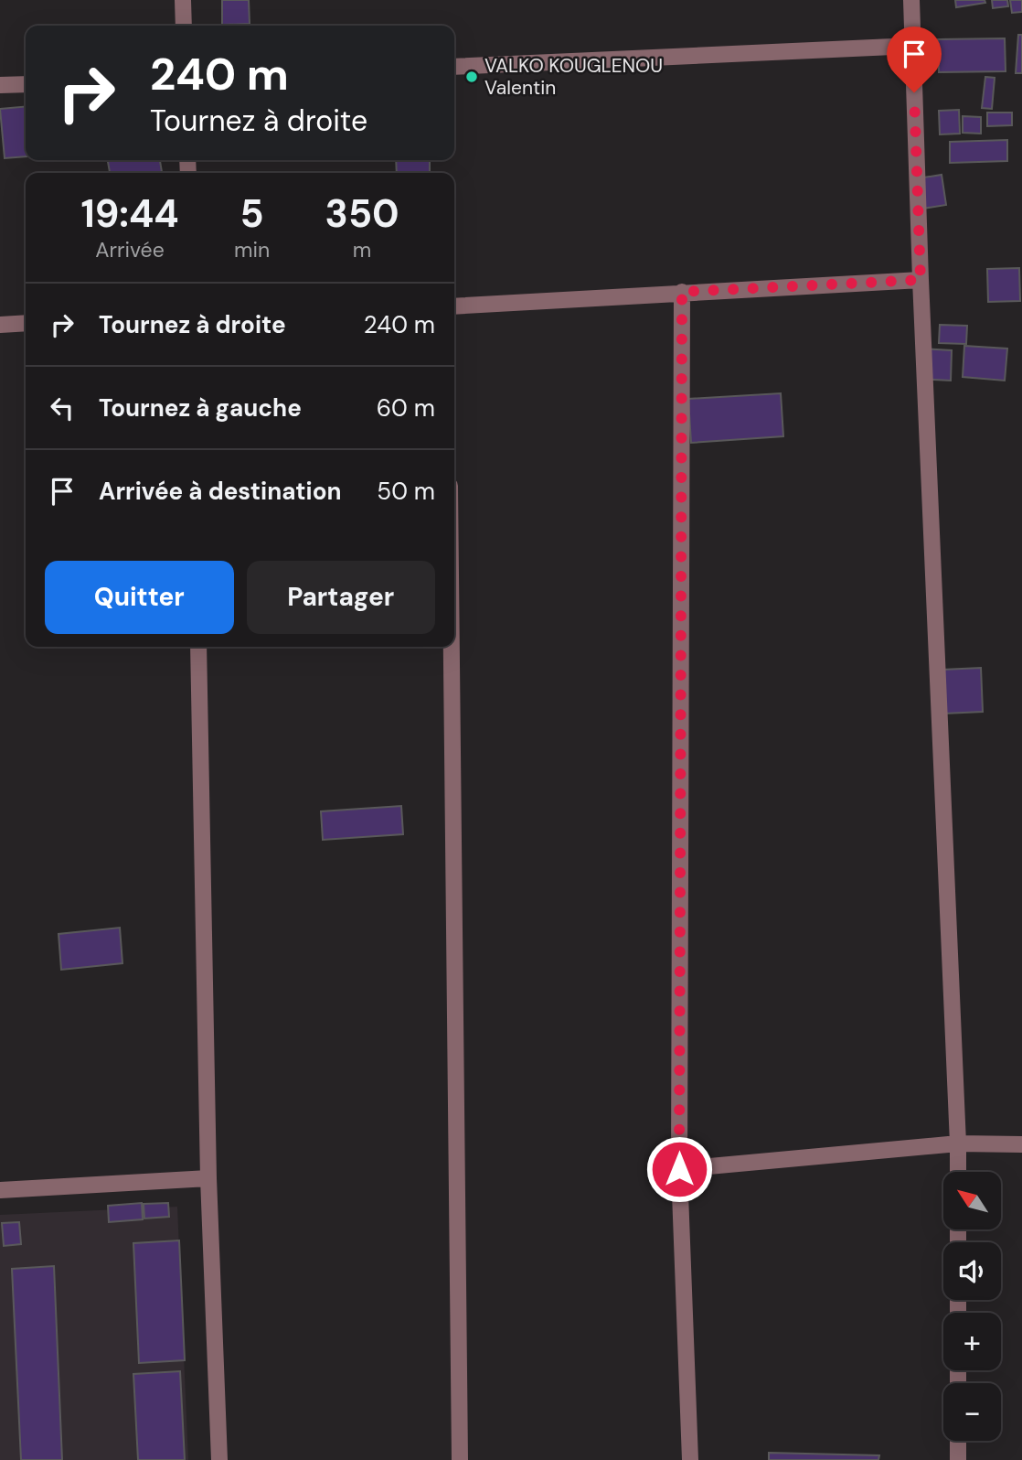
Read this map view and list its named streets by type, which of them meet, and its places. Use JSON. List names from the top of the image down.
{
  "places": ["VALKO KOUGLENOU Valentin"],
  "north": "top left",
  "page": {
    "turn": ["240 m", "Tournez à droite"],
    "eta": [
      "19:44",
      "Arrivée",
      "5",
      "min",
      "350",
      "m"
    ],
    "list": [
      {
        "name": "Tournez à droite",
        "value": "240 m"
      },
      {
        "name": "Tournez à gauche",
        "value": "60 m"
      },
      {
        "name": "Arrivée à destination",
        "value": "50 m"
      }
    ],
    "buttons": ["Quitter", "Partager"],
    "map_buttons": ["+", "−"]
  }
}
